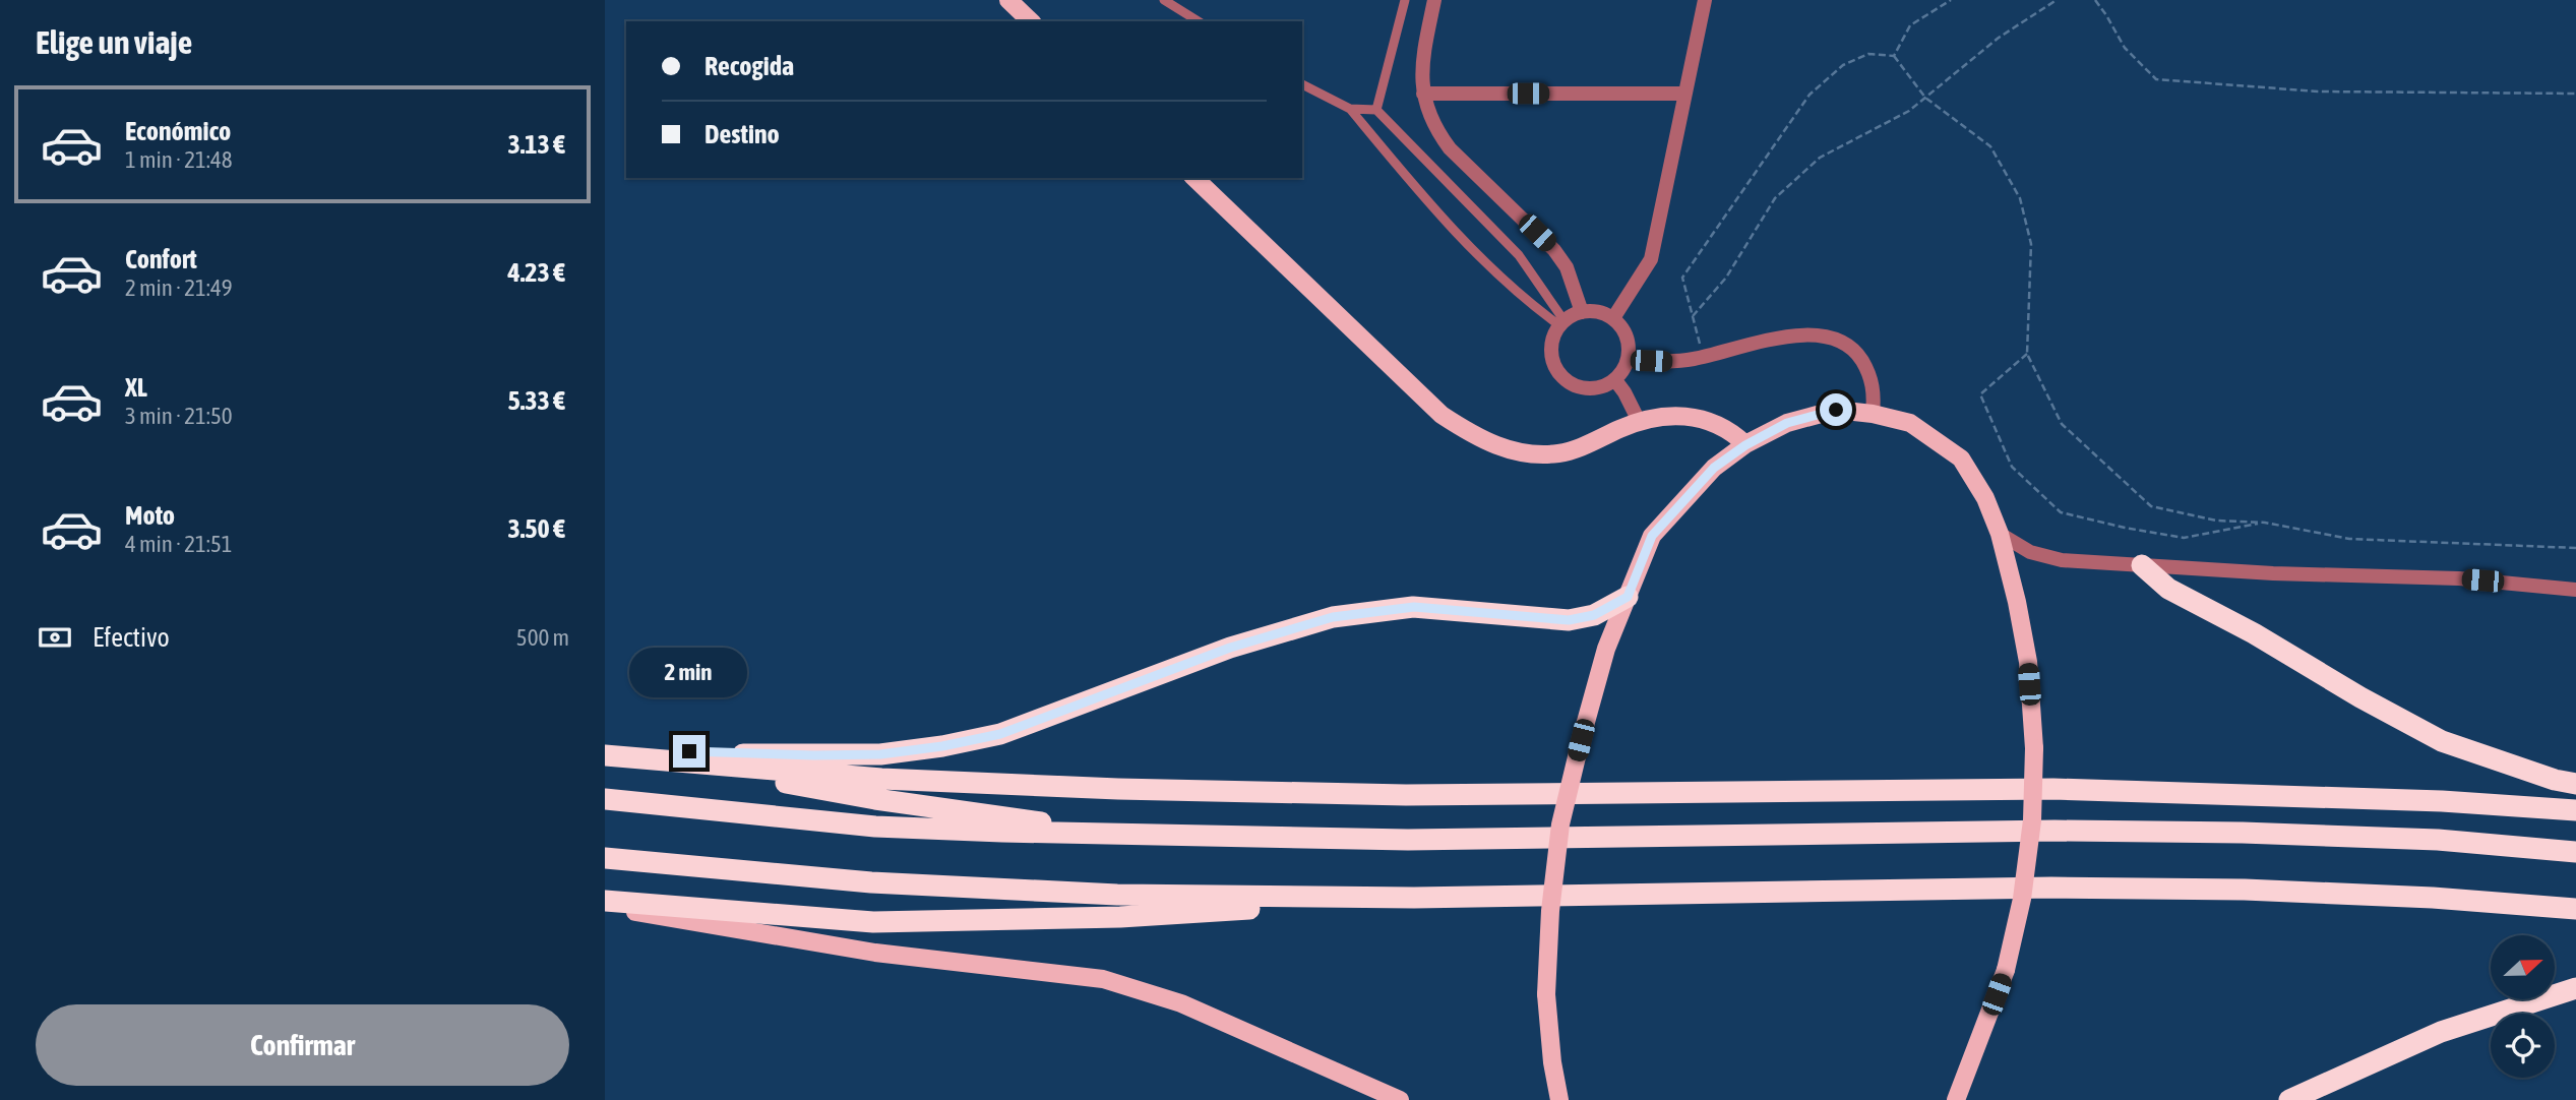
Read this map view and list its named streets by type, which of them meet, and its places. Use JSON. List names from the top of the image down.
{
  "north": "right",
  "page": {
    "heading": "Elige un viaje",
    "banner": ["Recogida", "Destino"],
    "list": [
      {
        "name": "Económico",
        "note": "1 min · 21:48",
        "value": "3.13 €"
      },
      {
        "name": "Confort",
        "note": "2 min · 21:49",
        "value": "4.23 €"
      },
      {
        "name": "XL",
        "note": "3 min · 21:50",
        "value": "5.33 €"
      },
      {
        "name": "Moto",
        "note": "4 min · 21:51",
        "value": "3.50 €"
      }
    ],
    "pay": ["Efectivo", "500 m"],
    "bubble": "2 min",
    "buttons": "Confirmar"
  }
}
